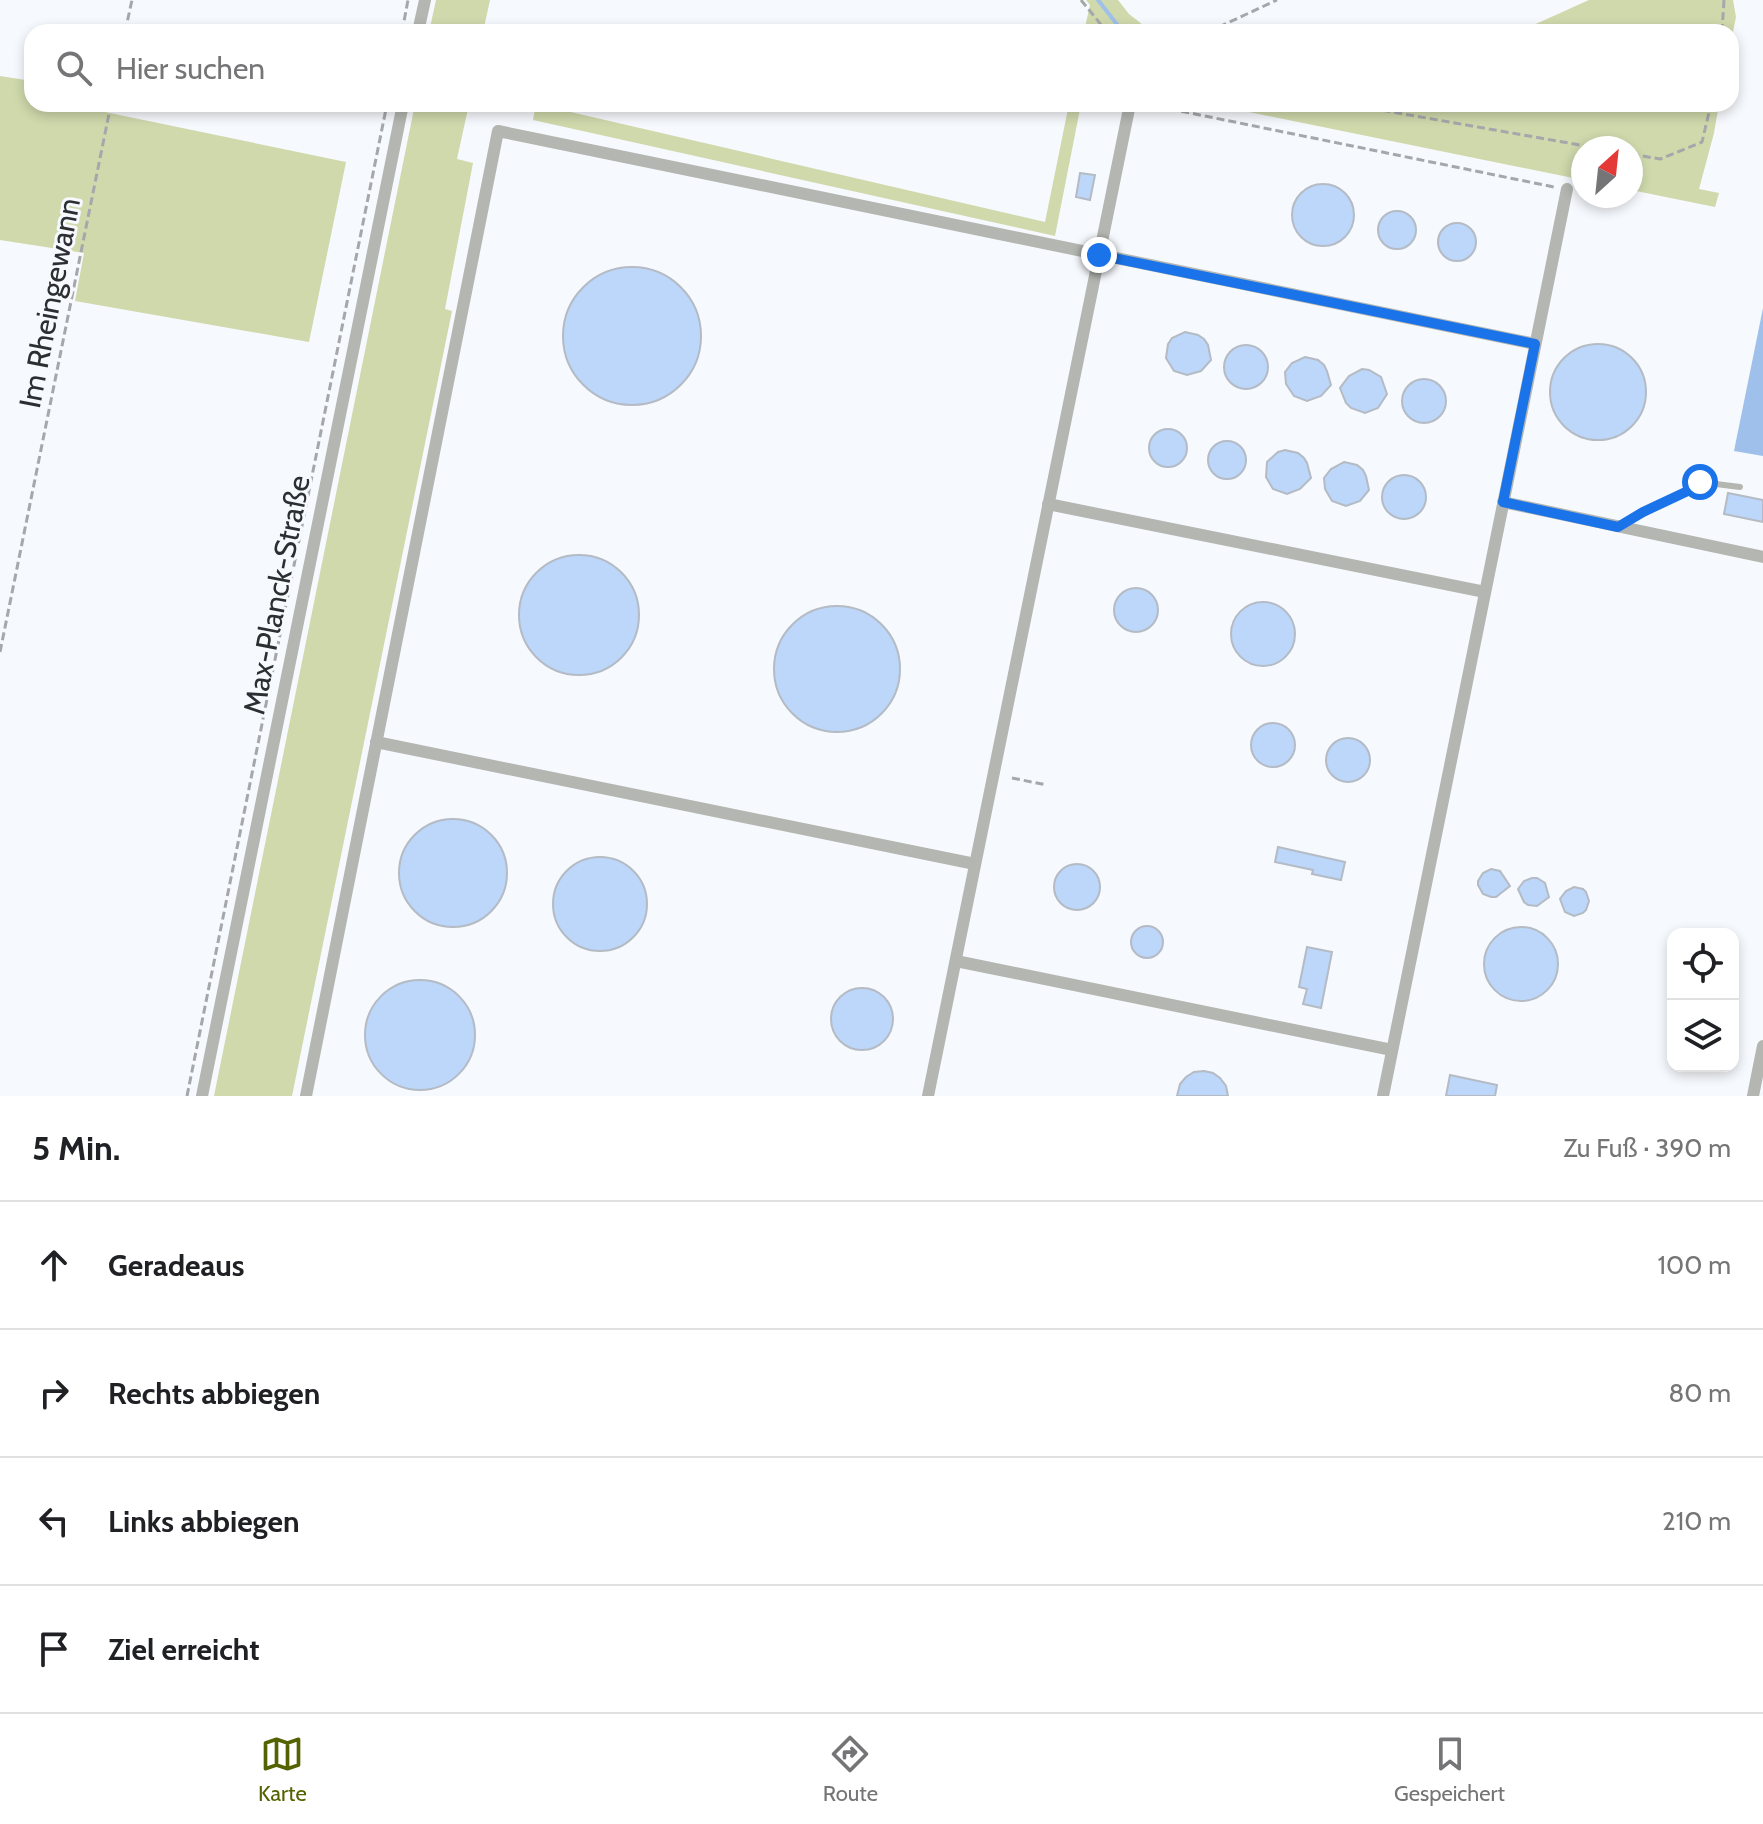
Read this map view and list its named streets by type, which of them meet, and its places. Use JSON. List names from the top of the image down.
{
  "streets": {
    "street": ["Max-Planck-Straße"],
    "path": ["Im Rheingewann"]
  },
  "north": "top right",
  "page": {
    "search": "Hier suchen",
    "heading": ["5 Min.", "Zu Fuß · 390 m"],
    "list": [
      ["Geradeaus", "100 m"],
      ["Rechts abbiegen", "80 m"],
      ["Links abbiegen", "210 m"],
      "Ziel erreicht"
    ],
    "nav": ["Karte", "Route", "Gespeichert"]
  }
}
